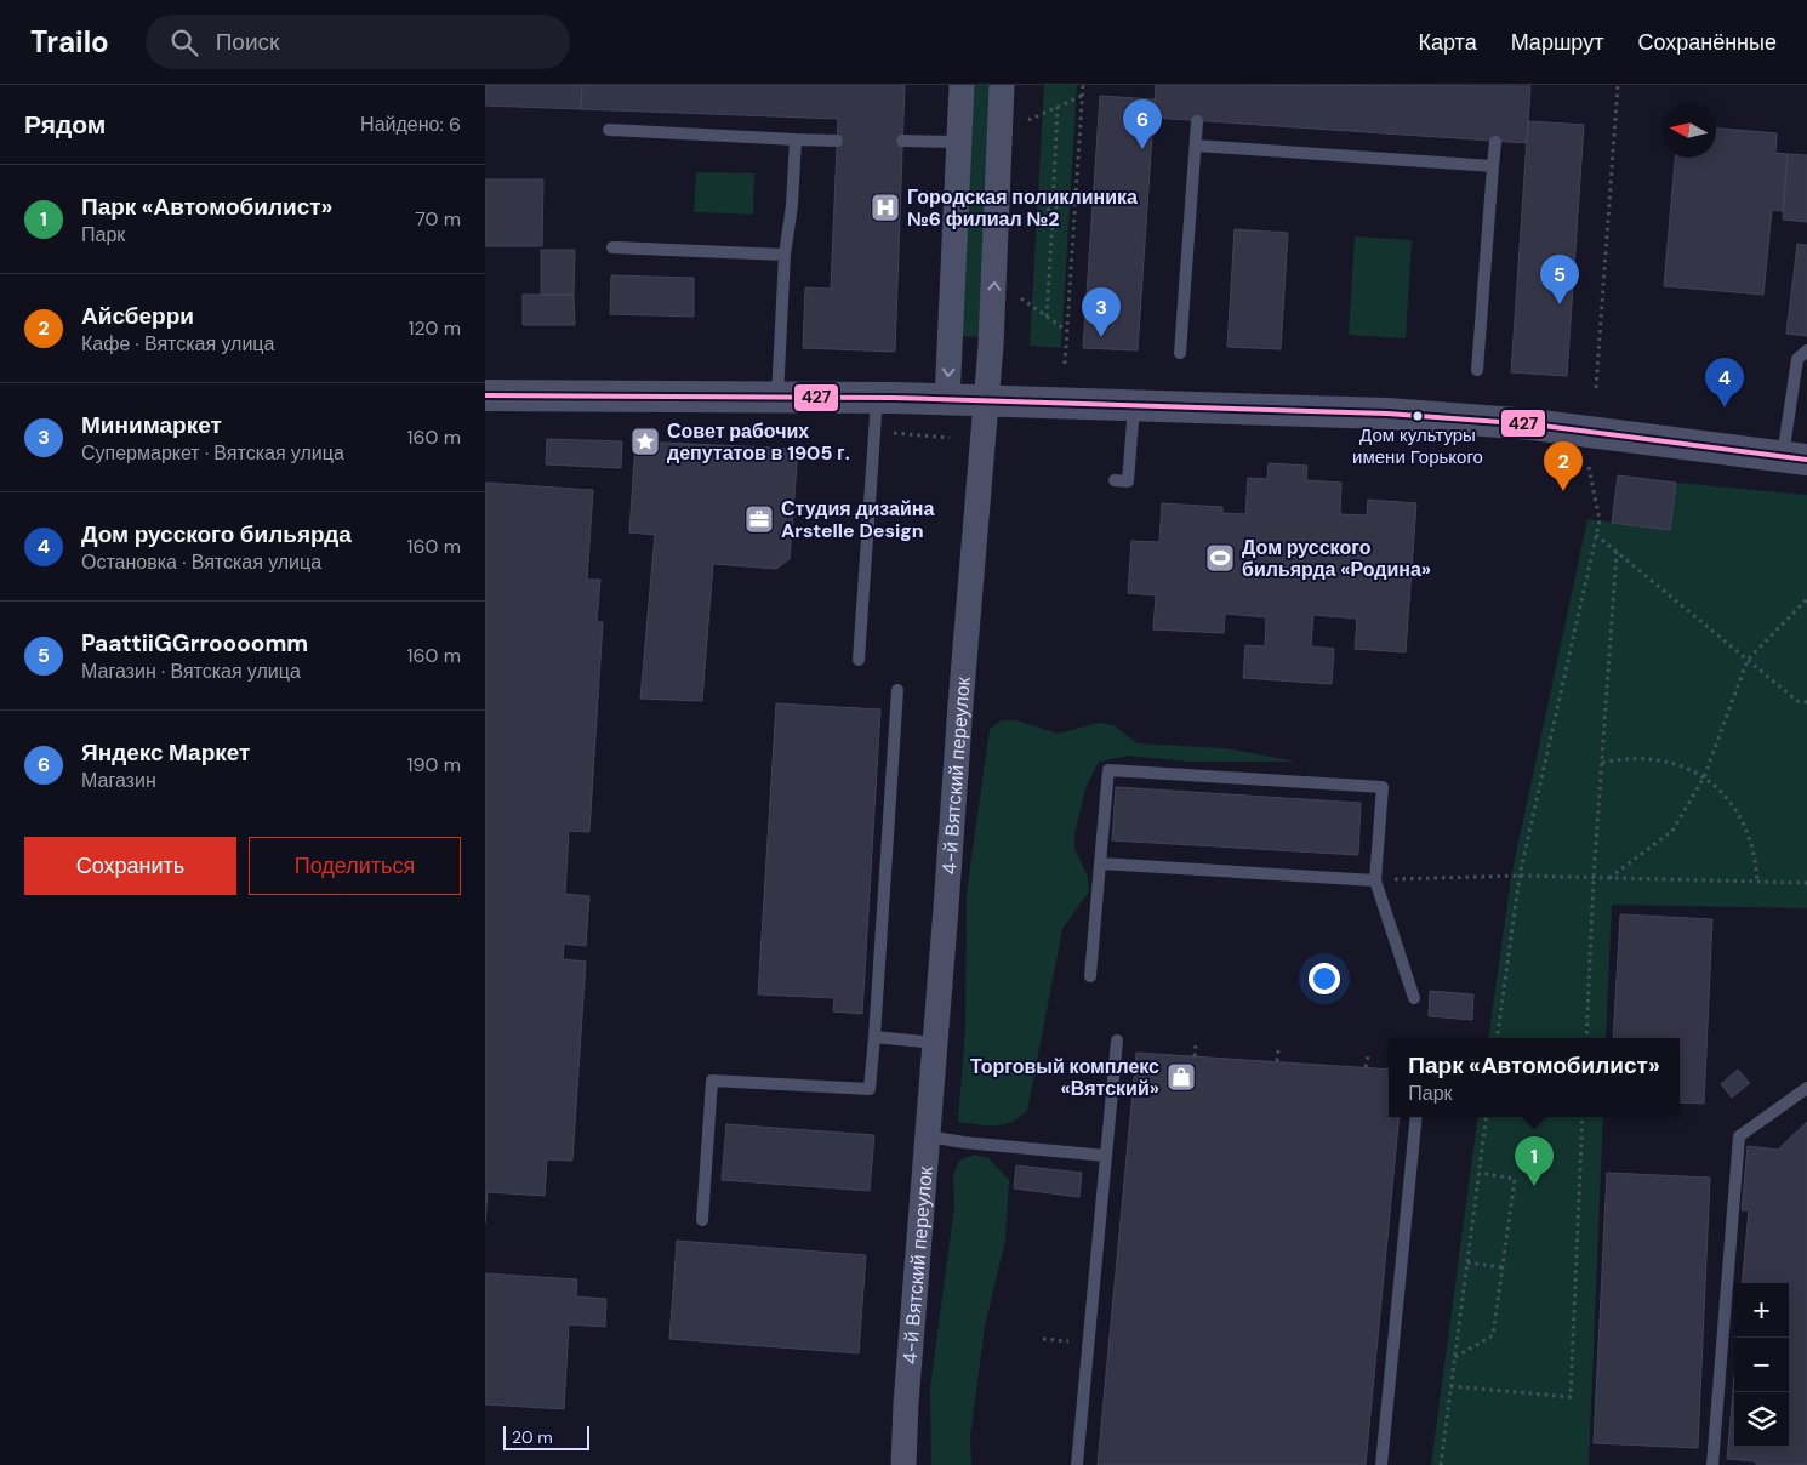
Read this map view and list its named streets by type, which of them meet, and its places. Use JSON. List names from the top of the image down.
{
  "streets": {
    "street": ["4-й Вятский переулок"]
  },
  "places": {
    "hospital": ["Городская поликлиника №6 филиал №2"],
    "other": ["Дом культуры имени Горького"],
    "place": ["Совет рабочих депутатов в 1905 г."],
    "office": ["Студия дизайна Arstelle Design"],
    "sports": ["Дом русского бильярда «Родина»"],
    "shop": ["Торговый комплекс «Вятский»"]
  },
  "lines": ["transit line 427"],
  "scale_bar": "20 m",
  "north": "left",
  "page": {
    "header": "Trailo",
    "search": "Поиск",
    "nav": ["Карта", "Маршрут", "Сохранённые"],
    "heading": ["Рядом", "Найдено: 6"],
    "pins": [
      "6",
      "5",
      "3",
      "4",
      "2",
      "1"
    ],
    "list": [
      {
        "mark": "1",
        "name": "Парк «Автомобилист»",
        "note": "Парк",
        "value": "70 m"
      },
      {
        "mark": "2",
        "name": "Айсберри",
        "note": "Кафе · Вятская улица",
        "value": "120 m"
      },
      {
        "mark": "3",
        "name": "Минимаркет",
        "note": "Супермаркет · Вятская улица",
        "value": "160 m"
      },
      {
        "mark": "4",
        "name": "Дом русского бильярда",
        "note": "Остановка · Вятская улица",
        "value": "160 m"
      },
      {
        "mark": "5",
        "name": "PaattiiGGrroooomm",
        "note": "Магазин · Вятская улица",
        "value": "160 m"
      },
      {
        "mark": "6",
        "name": "Яндекс Маркет",
        "note": "Магазин",
        "value": "190 m"
      }
    ],
    "buttons": ["Сохранить", "Поделиться"],
    "popup": ["Парк «Автомобилист»", "Парк"],
    "map_buttons": ["+", "−"],
    "scale": "20 m"
  }
}
